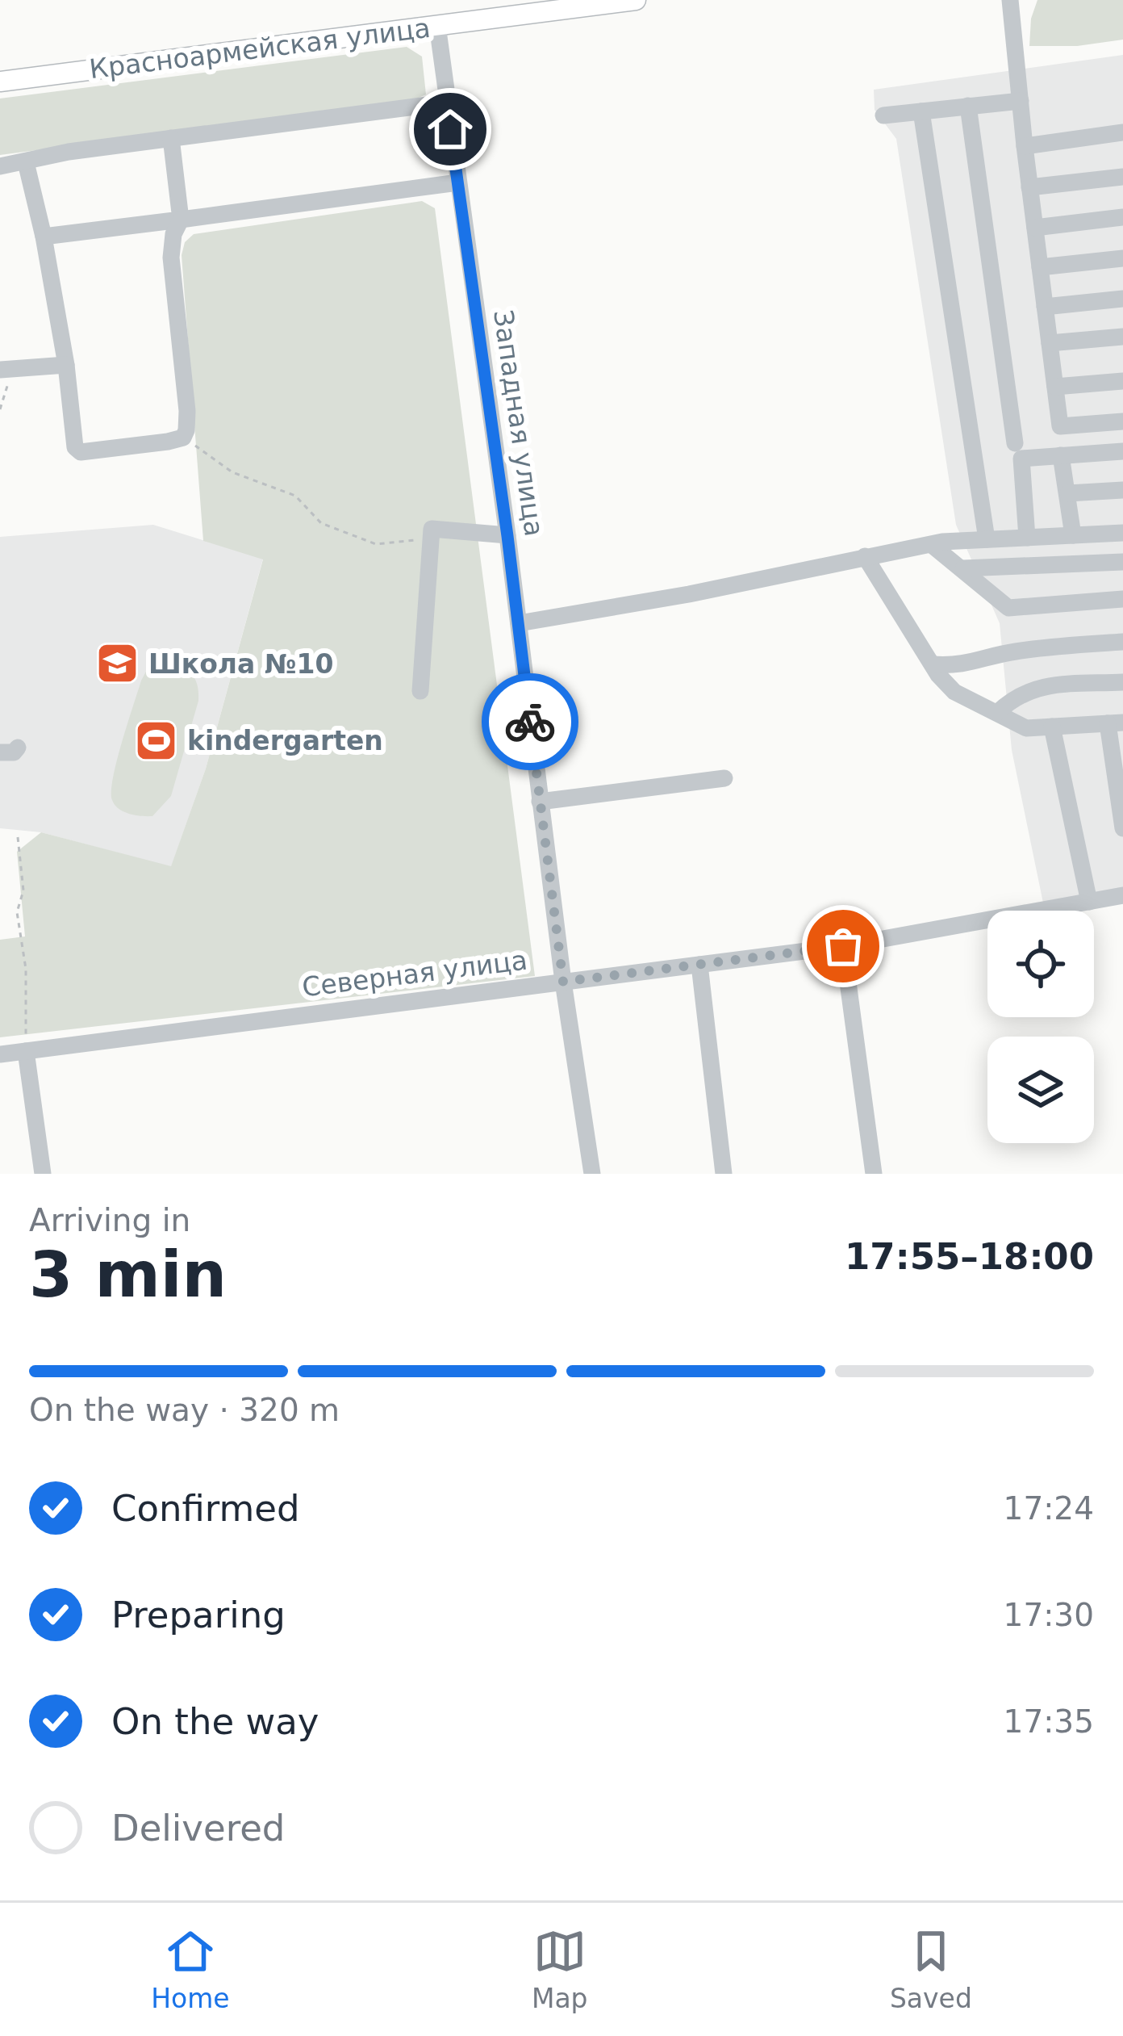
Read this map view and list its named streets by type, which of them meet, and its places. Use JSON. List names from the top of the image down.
{
  "streets": {
    "main road": ["Красноармейская улица"],
    "street": ["Западная улица", "Северная улица"]
  },
  "crossings": [
    ["Красноармейская улица", "Западная улица"],
    ["Западная улица", "Северная улица"]
  ],
  "places": {
    "school or university": ["Школа №10"],
    "sports": ["kindergarten"]
  },
  "page": {
    "heading": ["3 min", "Arriving in", "17:55–18:00"],
    "bar": "On the way · 320 m",
    "list": [
      ["Confirmed", "17:24"],
      ["Preparing", "17:30"],
      ["On the way", "17:35"],
      "Delivered"
    ],
    "tabs": ["Home", "Map", "Saved"]
  }
}
